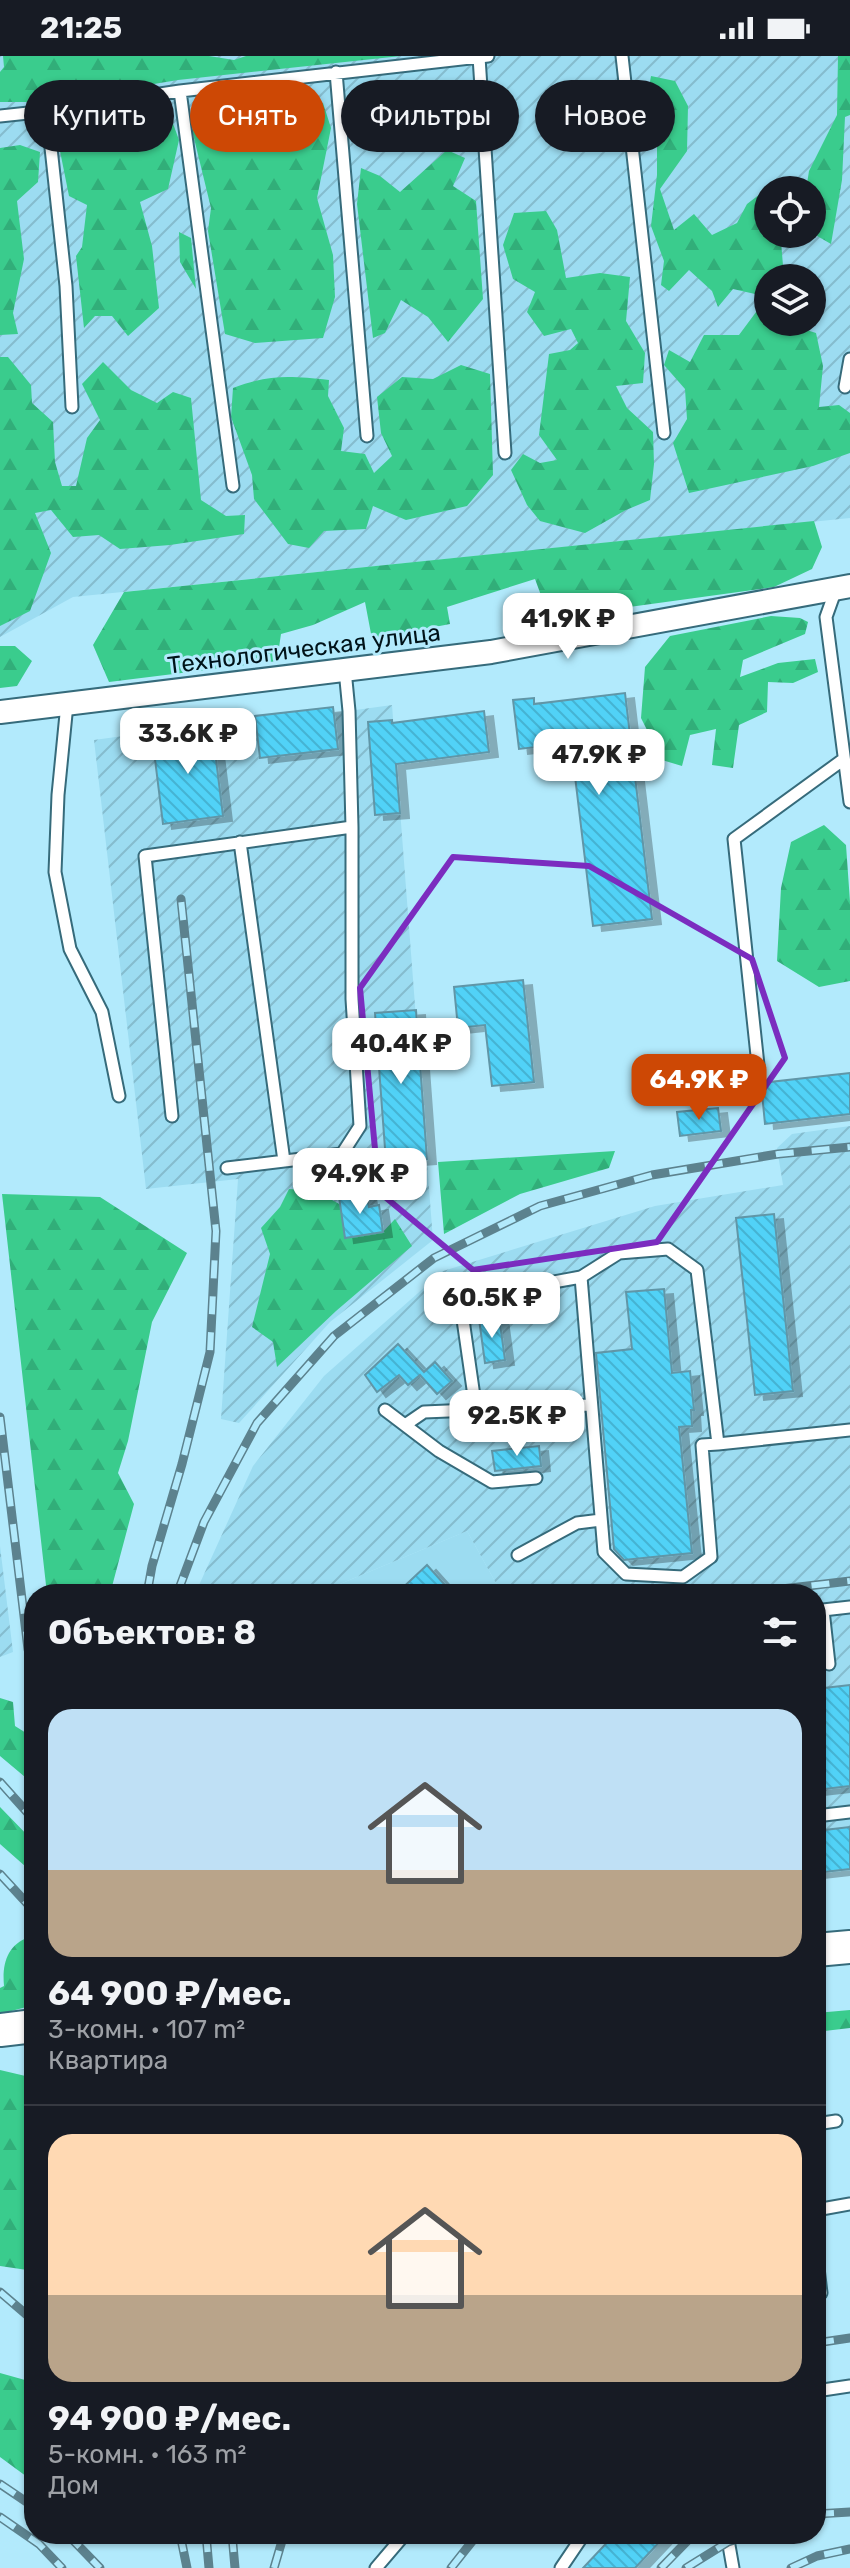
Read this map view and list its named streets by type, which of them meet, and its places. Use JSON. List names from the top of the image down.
{
  "streets": {
    "street": ["Технологическая улица"]
  },
  "page": {
    "status": "21:25",
    "chip": [
      "Купить",
      "Снять",
      "Фильтры",
      "Новое"
    ],
    "price": [
      "41.9K ₽",
      "33.6K ₽",
      "47.9K ₽",
      "40.4K ₽",
      "64.9K ₽",
      "94.9K ₽",
      "60.5K ₽",
      "92.5K ₽"
    ],
    "heading": "Объектов: 8",
    "list": [
      {
        "name": "64 900 ₽/мес.",
        "note": "3-комн. · 107 m² · Квартира"
      },
      {
        "name": "94 900 ₽/мес.",
        "note": "5-комн. · 163 m² · Дом"
      }
    ]
  }
}
